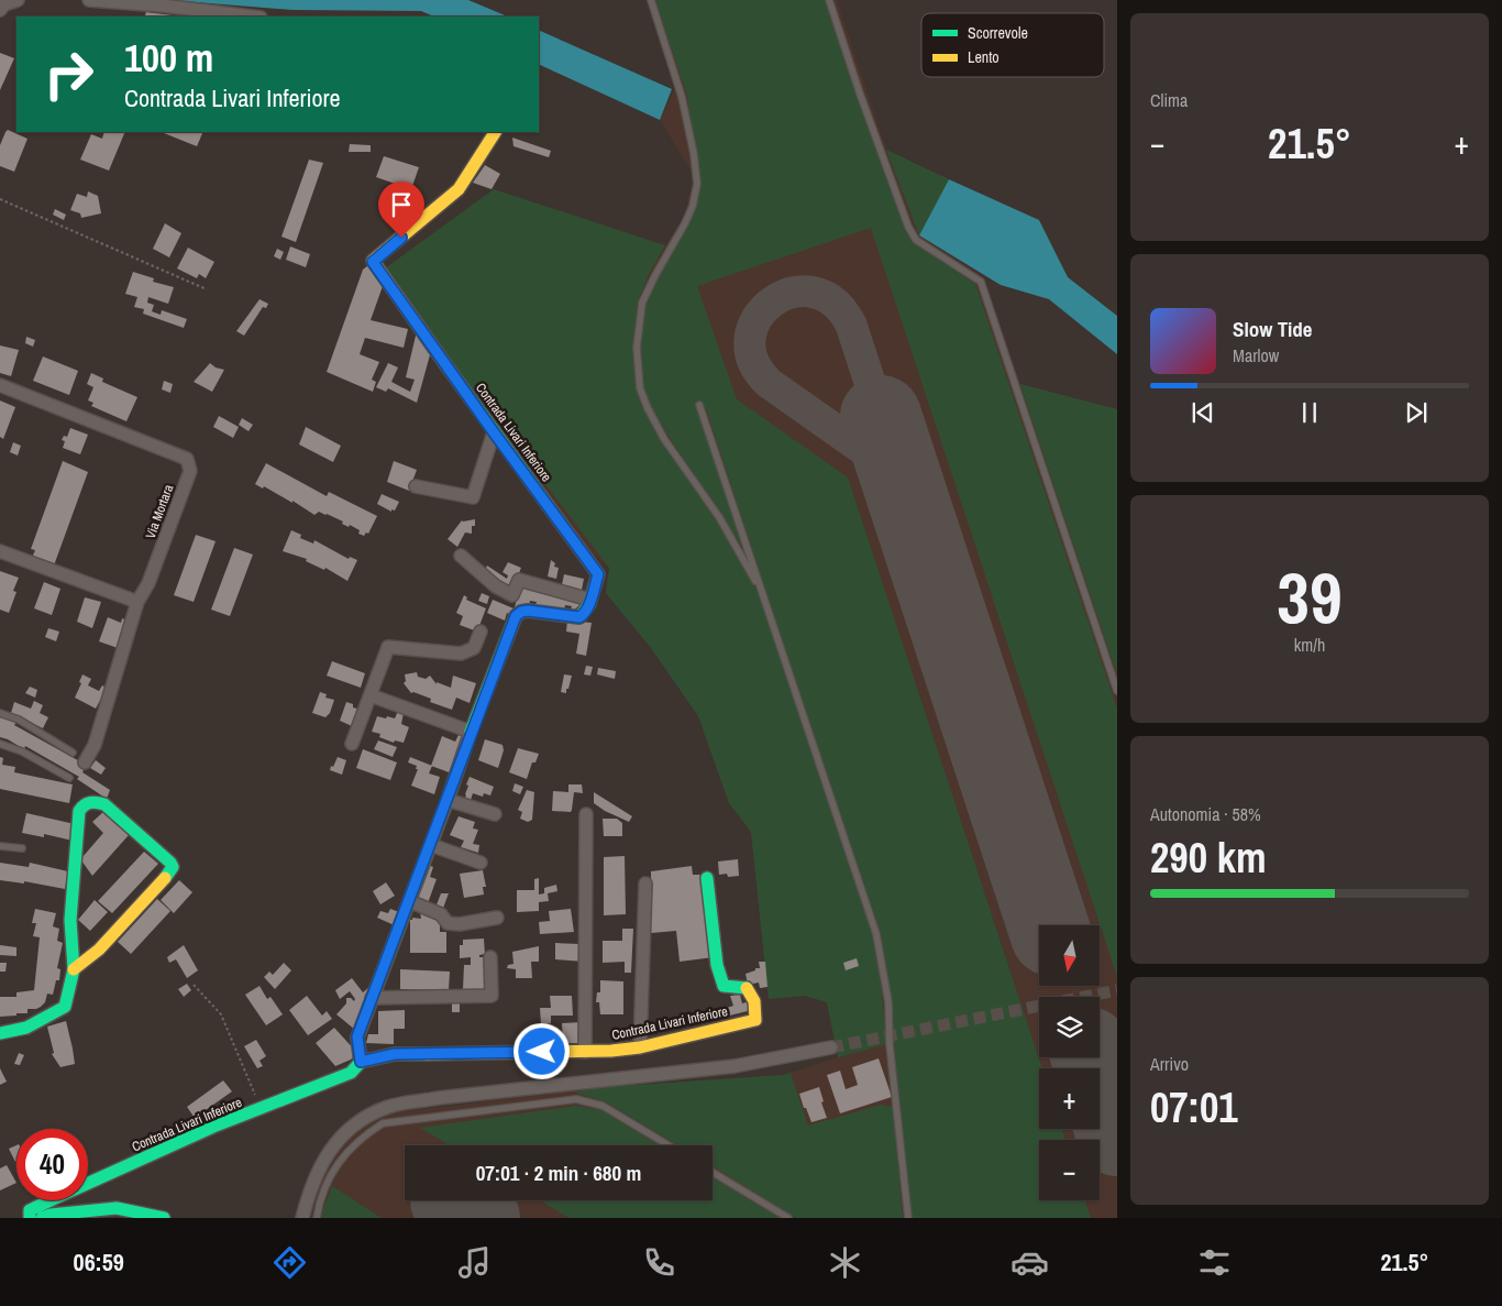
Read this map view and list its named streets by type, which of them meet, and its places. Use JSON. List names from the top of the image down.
{
  "streets": {
    "main road": ["Contrada Livari Inferiore"],
    "street": ["Via Mortara"]
  },
  "legend": ["Scorrevole", "Lento"],
  "north": "bottom",
  "page": {
    "tile": [
      "Clima",
      ["39", "km/h"],
      ["Autonomia · 58%", "290 km"],
      ["Arrivo", "07:01"]
    ],
    "turn": ["100 m", "Contrada Livari Inferiore"],
    "heat": ["−", "21.5°", "+"],
    "song": ["Slow Tide", "Marlow"],
    "map_buttons": ["+", "−"],
    "limit": "40",
    "trip": "07:01 · 2 min · 680 m",
    "tabs": ["06:59", "21.5°"]
  }
}
